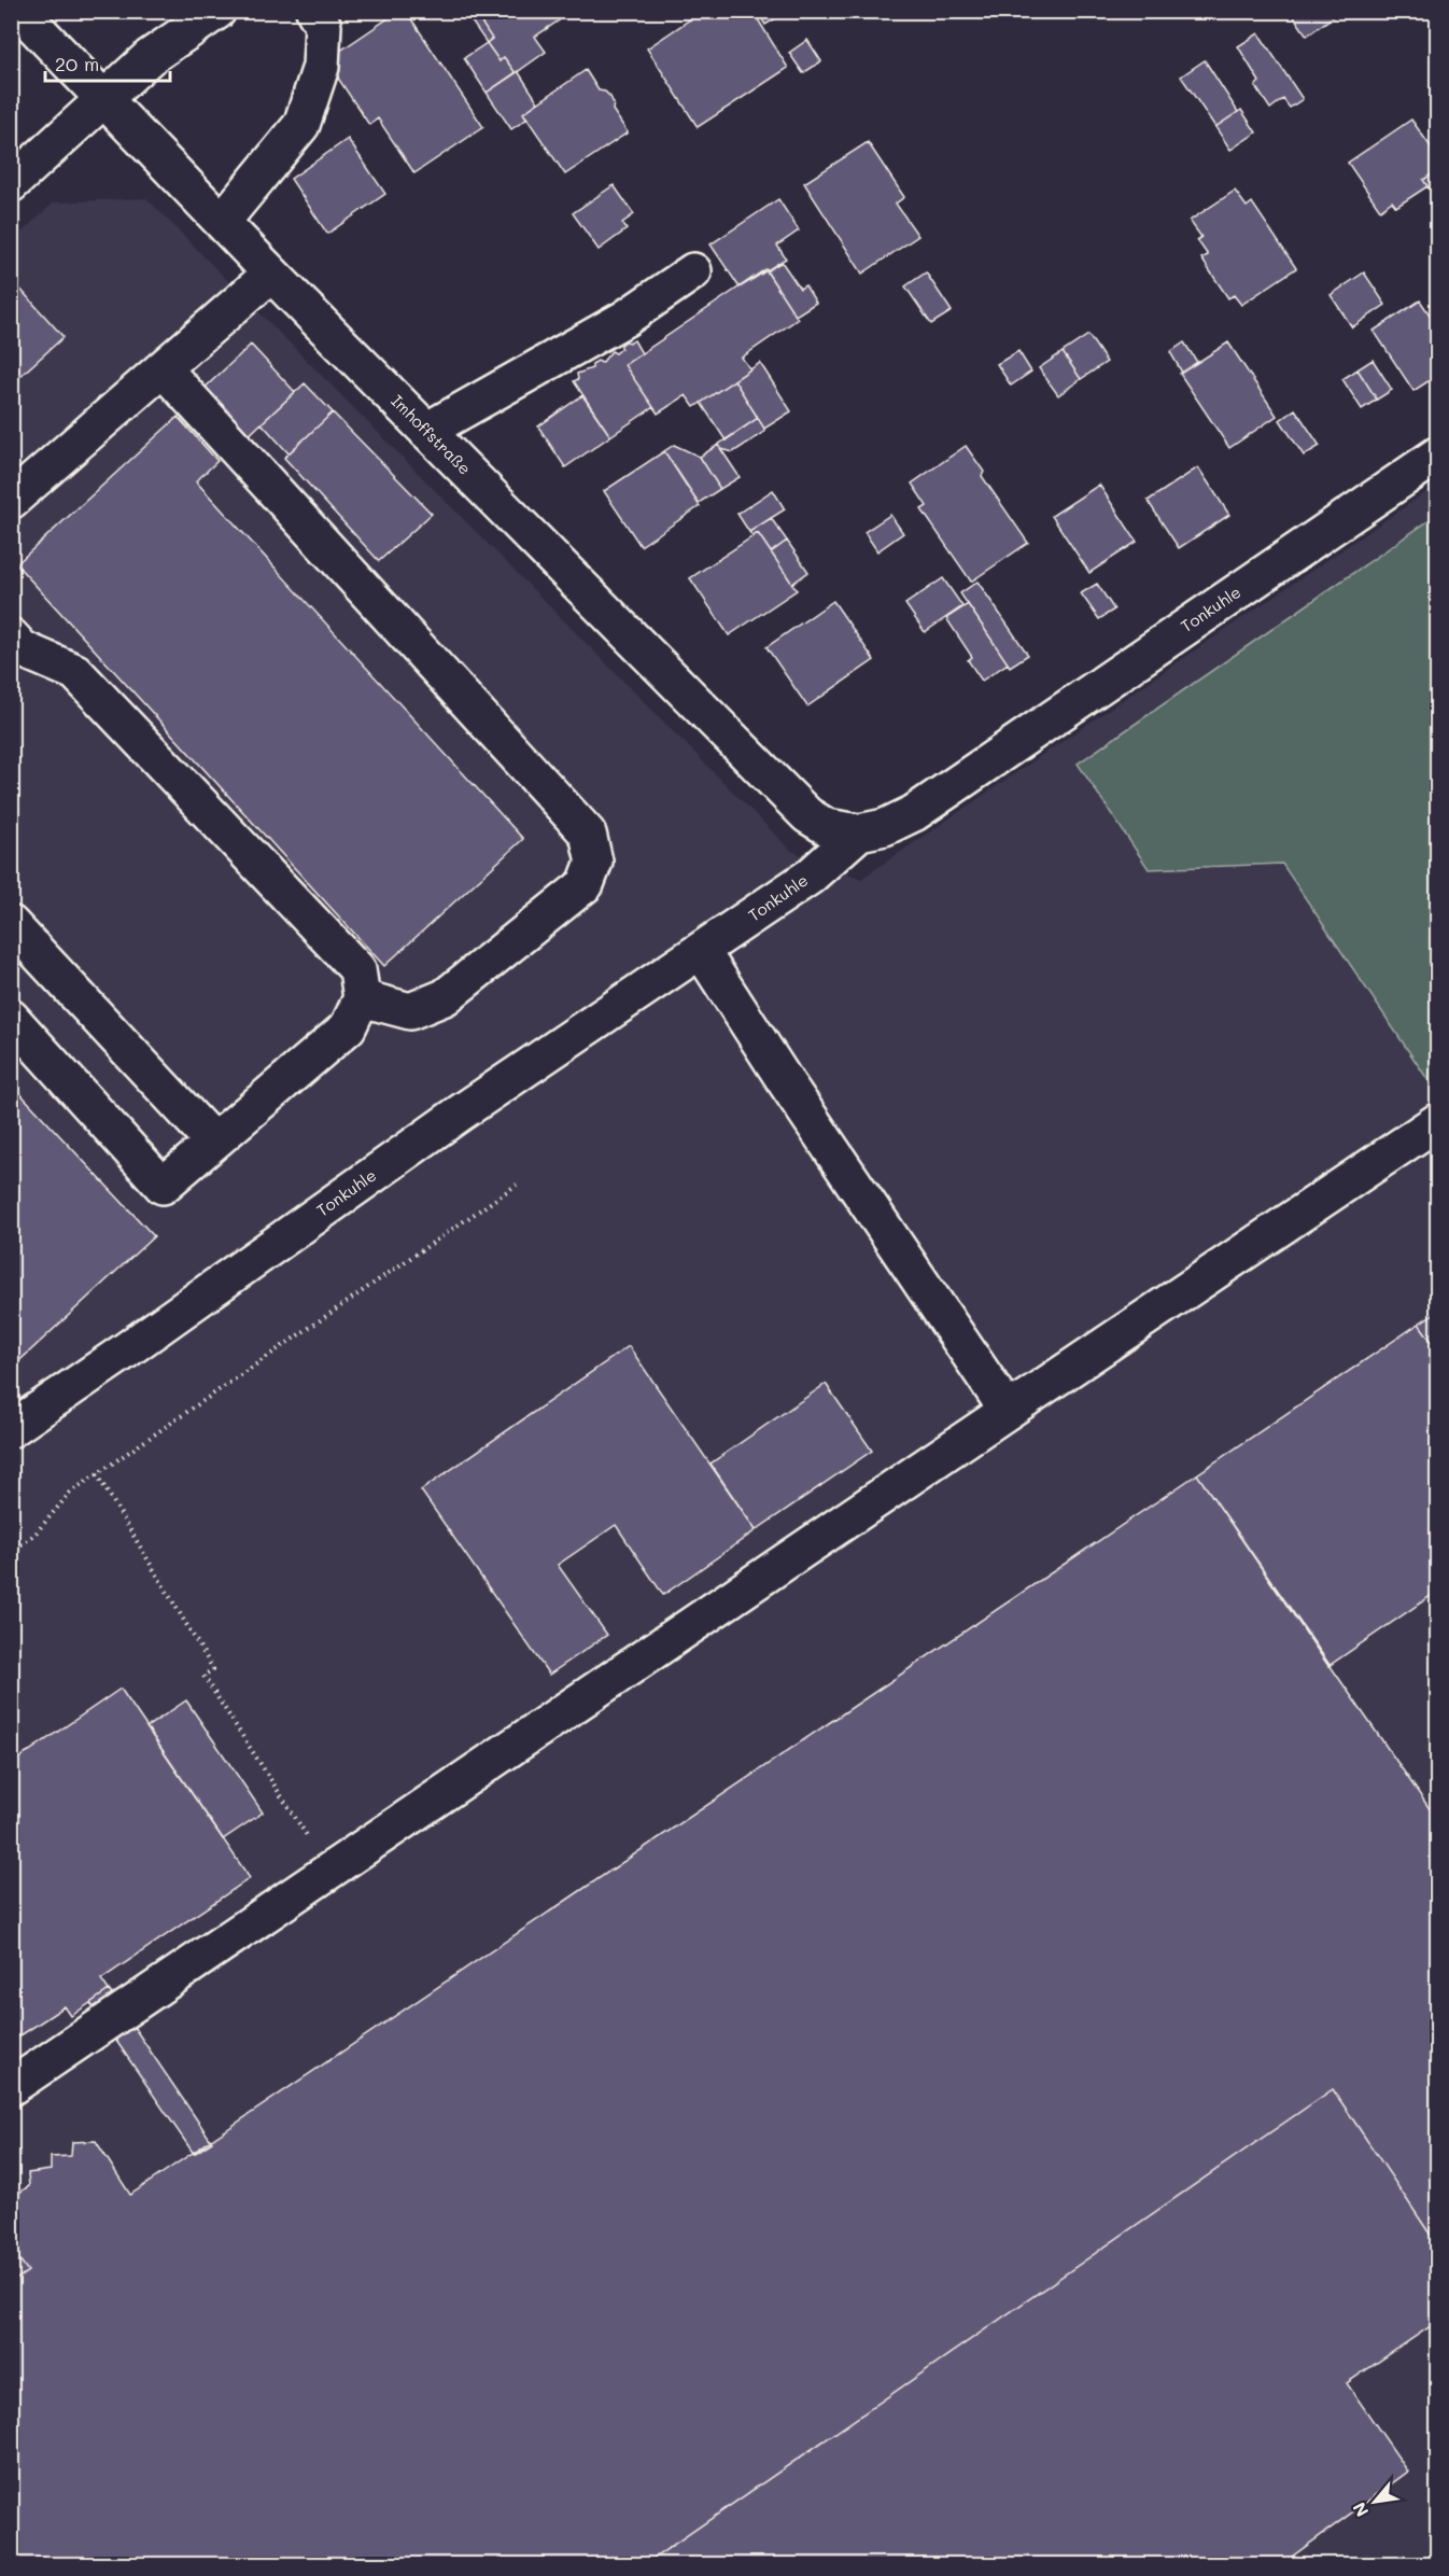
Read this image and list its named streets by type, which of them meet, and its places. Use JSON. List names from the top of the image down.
{
  "streets": {
    "street": ["Imhoffstraße", "Tonkuhle"]
  },
  "crossings": [
    ["Imhoffstraße", "Tonkuhle"]
  ],
  "scale_bar": "20 m",
  "north": "bottom left"
}
